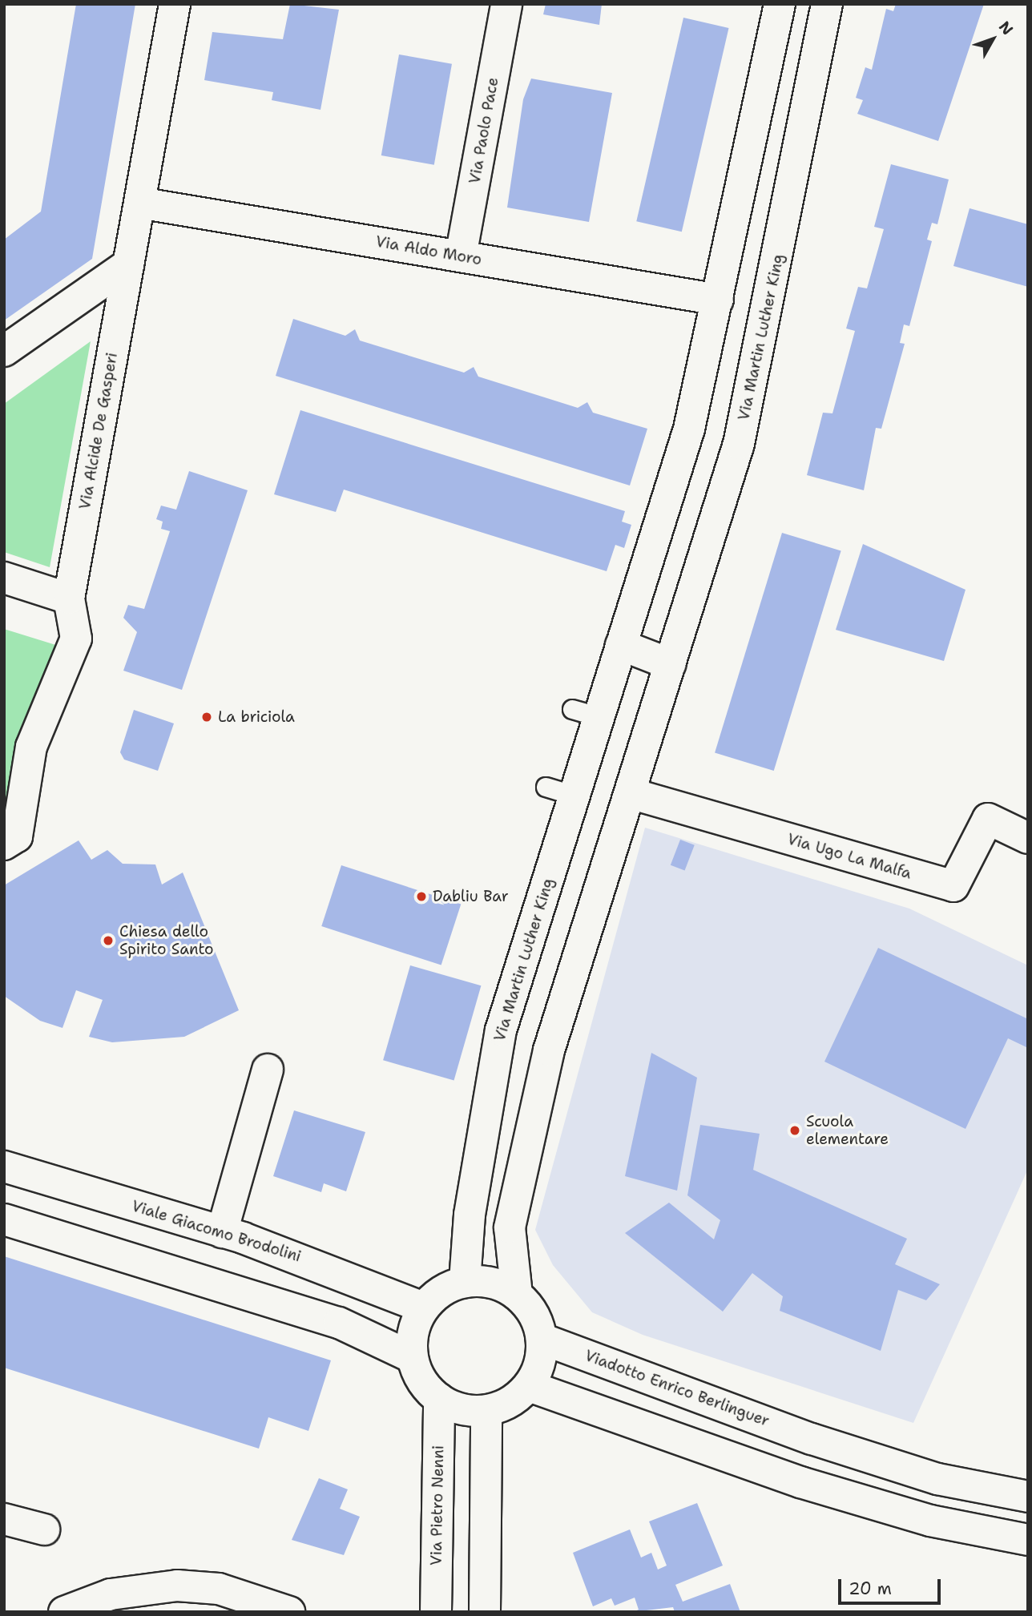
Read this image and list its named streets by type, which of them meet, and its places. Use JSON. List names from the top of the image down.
{
  "streets": {
    "street": [
      "Via Paolo Pace",
      "Via Aldo Moro",
      "Via Martin Luther King",
      "Via Alcide De Gasperi",
      "Via Ugo La Malfa",
      "Viale Giacomo Brodolini",
      "Viadotto Enrico Berlinguer",
      "Via Pietro Nenni"
    ]
  },
  "crossings": [
    ["Via Paolo Pace", "Via Aldo Moro"],
    ["Via Aldo Moro", "Via Martin Luther King"],
    ["Via Aldo Moro", "Via Alcide De Gasperi"],
    ["Via Martin Luther King", "Via Ugo La Malfa"],
    ["Via Martin Luther King", "Viale Giacomo Brodolini"],
    ["Via Martin Luther King", "Viadotto Enrico Berlinguer"],
    ["Via Martin Luther King", "Via Pietro Nenni"],
    ["Viale Giacomo Brodolini", "Viadotto Enrico Berlinguer"],
    ["Viale Giacomo Brodolini", "Via Pietro Nenni"],
    ["Viadotto Enrico Berlinguer", "Via Pietro Nenni"]
  ],
  "places": [
    "La briciola",
    "Dabliu Bar",
    "Chiesa dello Spirito Santo",
    "Scuola elementare"
  ],
  "scale_bar": "20 m",
  "north": "top right"
}
